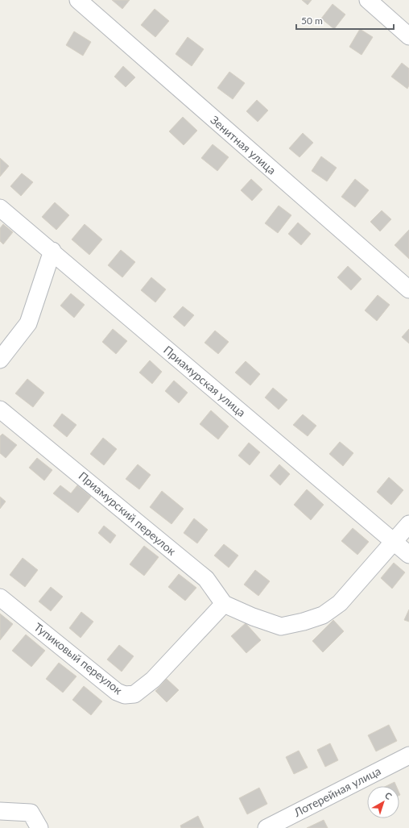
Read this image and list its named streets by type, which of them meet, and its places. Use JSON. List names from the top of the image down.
{
  "streets": {
    "street": [
      "Зенитная улица",
      "Приамурская улица",
      "Приамурский переулок",
      "Тупиковый переулок",
      "Лотерейная улица"
    ]
  },
  "crossings": [
    ["Приамурский переулок", "Тупиковый переулок"]
  ],
  "scale_bar": "50 m",
  "north": "top right"
}
